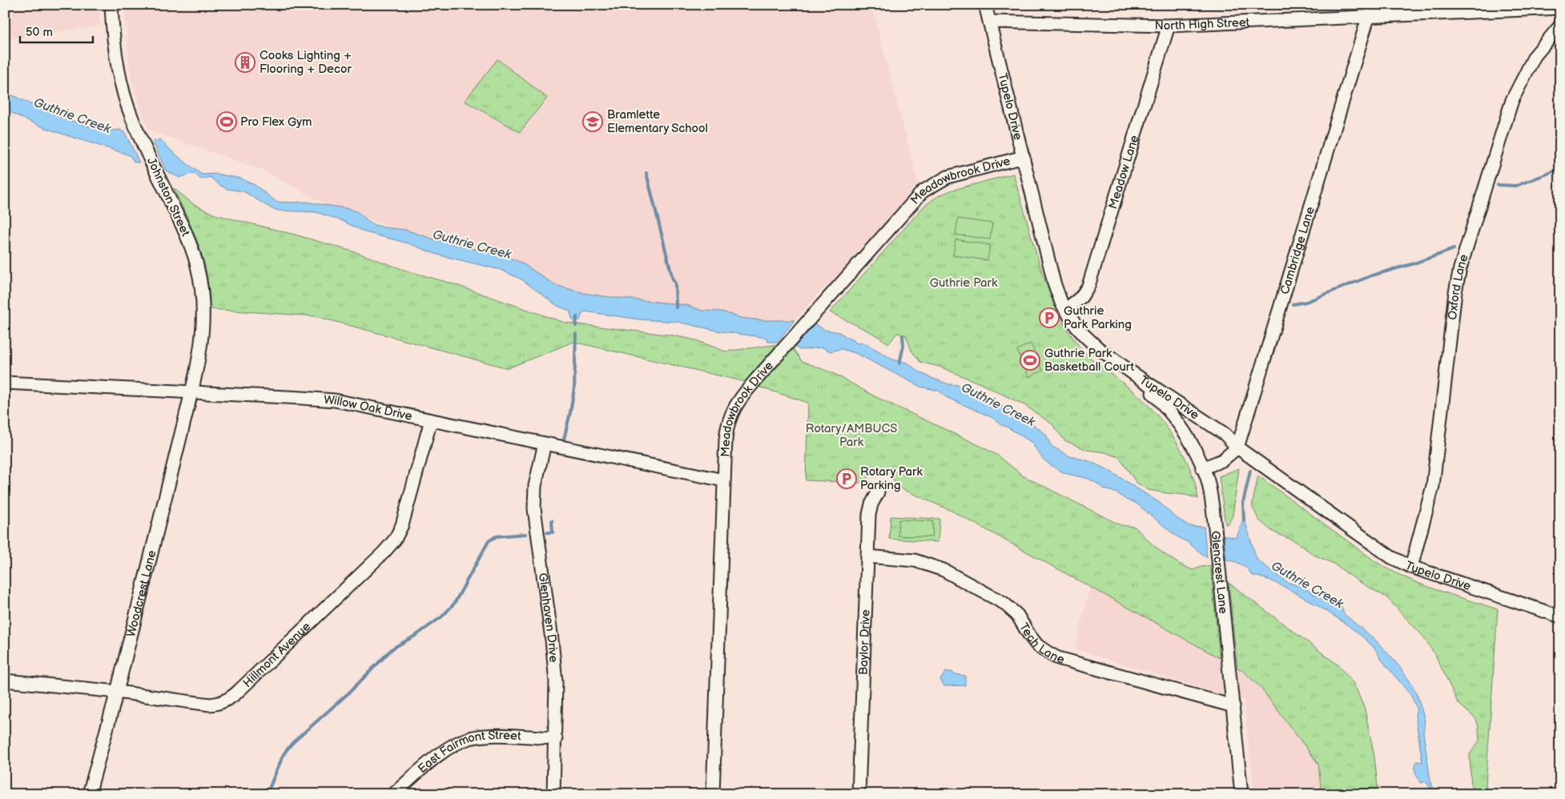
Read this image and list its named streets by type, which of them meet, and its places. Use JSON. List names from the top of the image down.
{
  "streets": {
    "street": [
      "North High Street",
      "Tupelo Drive",
      "Meadow Lane",
      "Meadowbrook Drive",
      "Johnston Street",
      "Cambridge Lane",
      "Oxford Lane",
      "Willow Oak Drive",
      "Glencrest Lane",
      "Woodcrest Lane",
      "Glenhaven Drive",
      "Tech Lane",
      "Baylor Drive",
      "Hillmont Avenue",
      "East Fairmont Street"
    ]
  },
  "crossings": [
    ["North High Street", "Tupelo Drive"],
    ["North High Street", "Meadow Lane"],
    ["North High Street", "Cambridge Lane"],
    ["Tupelo Drive", "Meadow Lane"],
    ["Tupelo Drive", "Meadowbrook Drive"],
    ["Tupelo Drive", "Cambridge Lane"],
    ["Tupelo Drive", "Oxford Lane"],
    ["Tupelo Drive", "Glencrest Lane"],
    ["Meadowbrook Drive", "Willow Oak Drive"],
    ["Johnston Street", "Willow Oak Drive"],
    ["Johnston Street", "Woodcrest Lane"],
    ["Willow Oak Drive", "Woodcrest Lane"],
    ["Willow Oak Drive", "Glenhaven Drive"],
    ["Willow Oak Drive", "Hillmont Avenue"],
    ["Glencrest Lane", "Tech Lane"],
    ["Woodcrest Lane", "Hillmont Avenue"],
    ["Glenhaven Drive", "East Fairmont Street"],
    ["Tech Lane", "Baylor Drive"]
  ],
  "water": ["Guthrie Creek"],
  "parks": ["Guthrie Park", "Rotary/AMBUCS Park"],
  "places": {
    "building": ["Cooks Lighting + Flooring + Decor"],
    "sports": ["Pro Flex Gym", "Guthrie Park Basketball Court"],
    "school or university": ["Bramlette Elementary School"],
    "parking": ["Guthrie Park Parking", "Rotary Park Parking"]
  },
  "scale_bar": "50 m"
}
